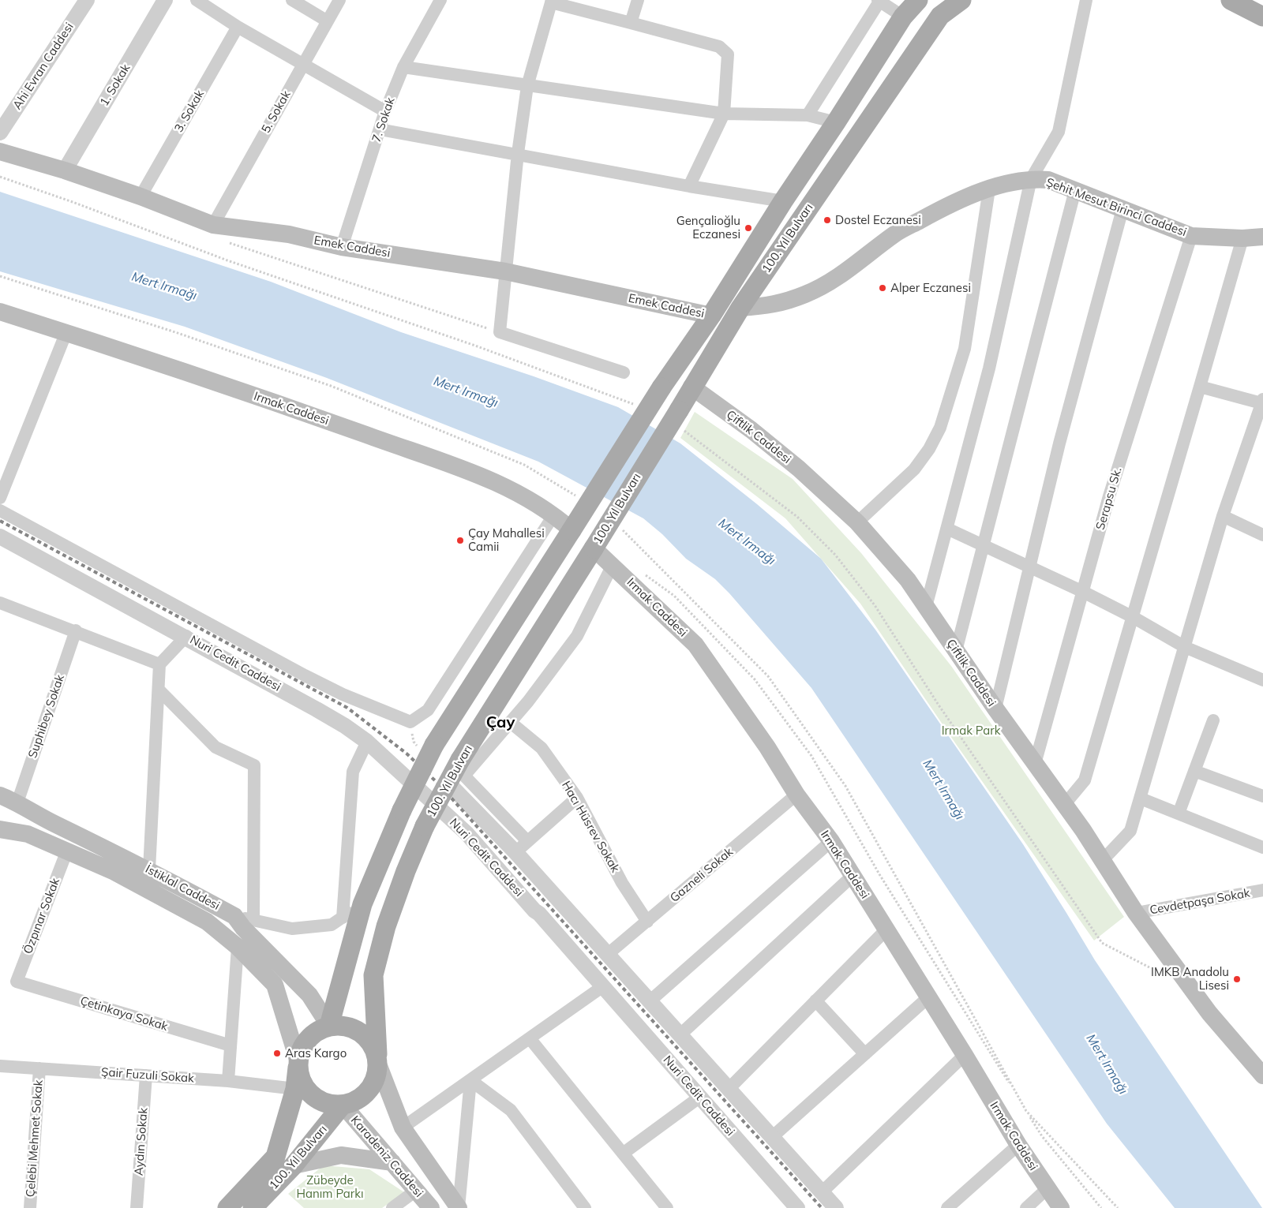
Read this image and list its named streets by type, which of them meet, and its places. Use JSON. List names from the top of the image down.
{
  "streets": {
    "main road": [
      "Şehit Mesut Birinci Caddesi",
      "100. Yıl Bulvarı",
      "Emek Caddesi",
      "Irmak Caddesi",
      "Çiftlik Caddesi",
      "İstiklal Caddesi",
      "Karadeniz Caddesi"
    ],
    "street": [
      "Ahi Evran Caddesi",
      "1. Sokak",
      "3. Sokak",
      "5. Sokak",
      "7. Sokak",
      "Serapsu Sk.",
      "Nuri Cedit Caddesi",
      "Suphibey Sokak",
      "Hacı Hüsrev Sokak",
      "Gazneli Sokak",
      "Cevdetpaşa Sokak",
      "Özpınar Sokak",
      "Çetinkaya Sokak",
      "Şair Fuzuli Sokak",
      "Çelebi Mehmet Sokak",
      "Aydın Sokak"
    ]
  },
  "crossings": [
    ["1. Sokak", "Emek Caddesi"],
    ["3. Sokak", "Emek Caddesi"],
    ["5. Sokak", "Emek Caddesi"],
    ["7. Sokak", "Emek Caddesi"],
    ["Şehit Mesut Birinci Caddesi", "100. Yıl Bulvarı"],
    ["Şehit Mesut Birinci Caddesi", "Serapsu Sk."],
    ["100. Yıl Bulvarı", "Emek Caddesi"],
    ["100. Yıl Bulvarı", "Irmak Caddesi"],
    ["100. Yıl Bulvarı", "Çiftlik Caddesi"],
    ["100. Yıl Bulvarı", "İstiklal Caddesi"],
    ["100. Yıl Bulvarı", "Şair Fuzuli Sokak"],
    ["100. Yıl Bulvarı", "Karadeniz Caddesi"],
    ["Irmak Caddesi", "Nuri Cedit Caddesi"],
    ["Irmak Caddesi", "Gazneli Sokak"],
    ["Çiftlik Caddesi", "Serapsu Sk."],
    ["Çiftlik Caddesi", "Cevdetpaşa Sokak"],
    ["Nuri Cedit Caddesi", "Gazneli Sokak"],
    ["Suphibey Sokak", "İstiklal Caddesi"],
    ["Hacı Hüsrev Sokak", "Gazneli Sokak"],
    ["İstiklal Caddesi", "Özpınar Sokak"],
    ["İstiklal Caddesi", "Karadeniz Caddesi"],
    ["Özpınar Sokak", "Çetinkaya Sokak"],
    ["Şair Fuzuli Sokak", "Çelebi Mehmet Sokak"],
    ["Şair Fuzuli Sokak", "Aydın Sokak"]
  ],
  "districts": ["Çay"],
  "water": ["Mert Irmağı"],
  "parks": ["Irmak Park", "Zübeyde Hanım Parkı"],
  "places": [
    "Dostel Eczanesi",
    "Gençalioğlu Eczanesi",
    "Alper Eczanesi",
    "Çay Mahallesi Camii",
    "IMKB Anadolu Lisesi",
    "Aras Kargo"
  ]
}
